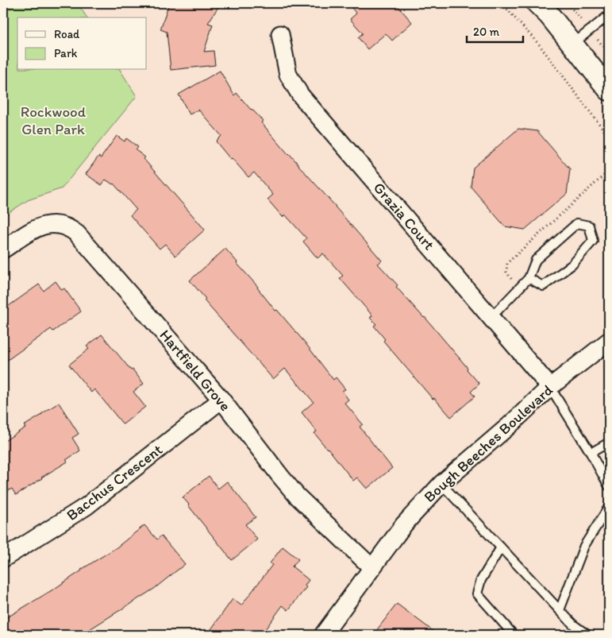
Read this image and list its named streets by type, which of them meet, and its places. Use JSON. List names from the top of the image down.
{
  "streets": {
    "street": [
      "Grazia Court",
      "Hartfield Grove",
      "Bough Beeches Boulevard",
      "Bacchus Crescent"
    ]
  },
  "crossings": [
    ["Grazia Court", "Bough Beeches Boulevard"],
    ["Hartfield Grove", "Bough Beeches Boulevard"],
    ["Hartfield Grove", "Bacchus Crescent"]
  ],
  "parks": ["Rockwood Glen Park"],
  "legend": ["Road", "Park"],
  "scale_bar": "20 m"
}
